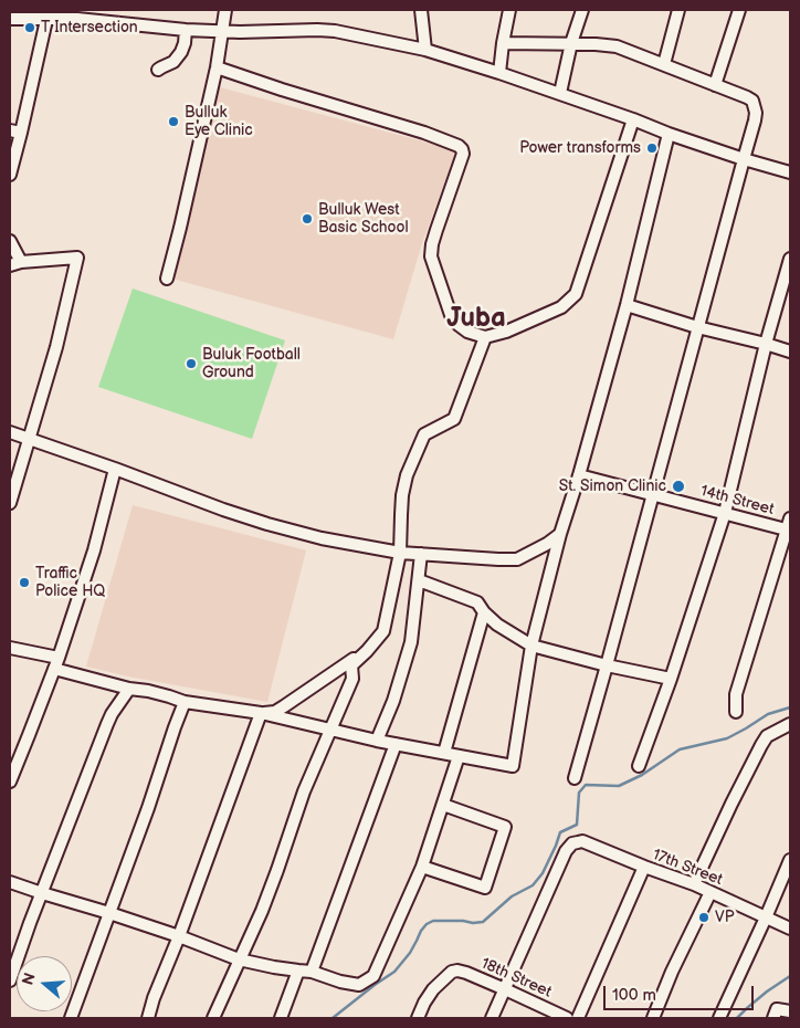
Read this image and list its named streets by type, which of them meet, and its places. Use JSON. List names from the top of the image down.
{
  "streets": {
    "street": ["14th Street", "17th Street", "18th Street"]
  },
  "crossings": [
    ["17th Street", "18th Street"]
  ],
  "districts": ["Juba"],
  "places": [
    "T Intersection",
    "Bulluk Eye Clinic",
    "Power transforms",
    "Bulluk West Basic School",
    "Buluk Football Ground",
    "St. Simon Clinic",
    "Traffic Police HQ",
    "VP"
  ],
  "scale_bar": "100 m",
  "north": "left"
}
